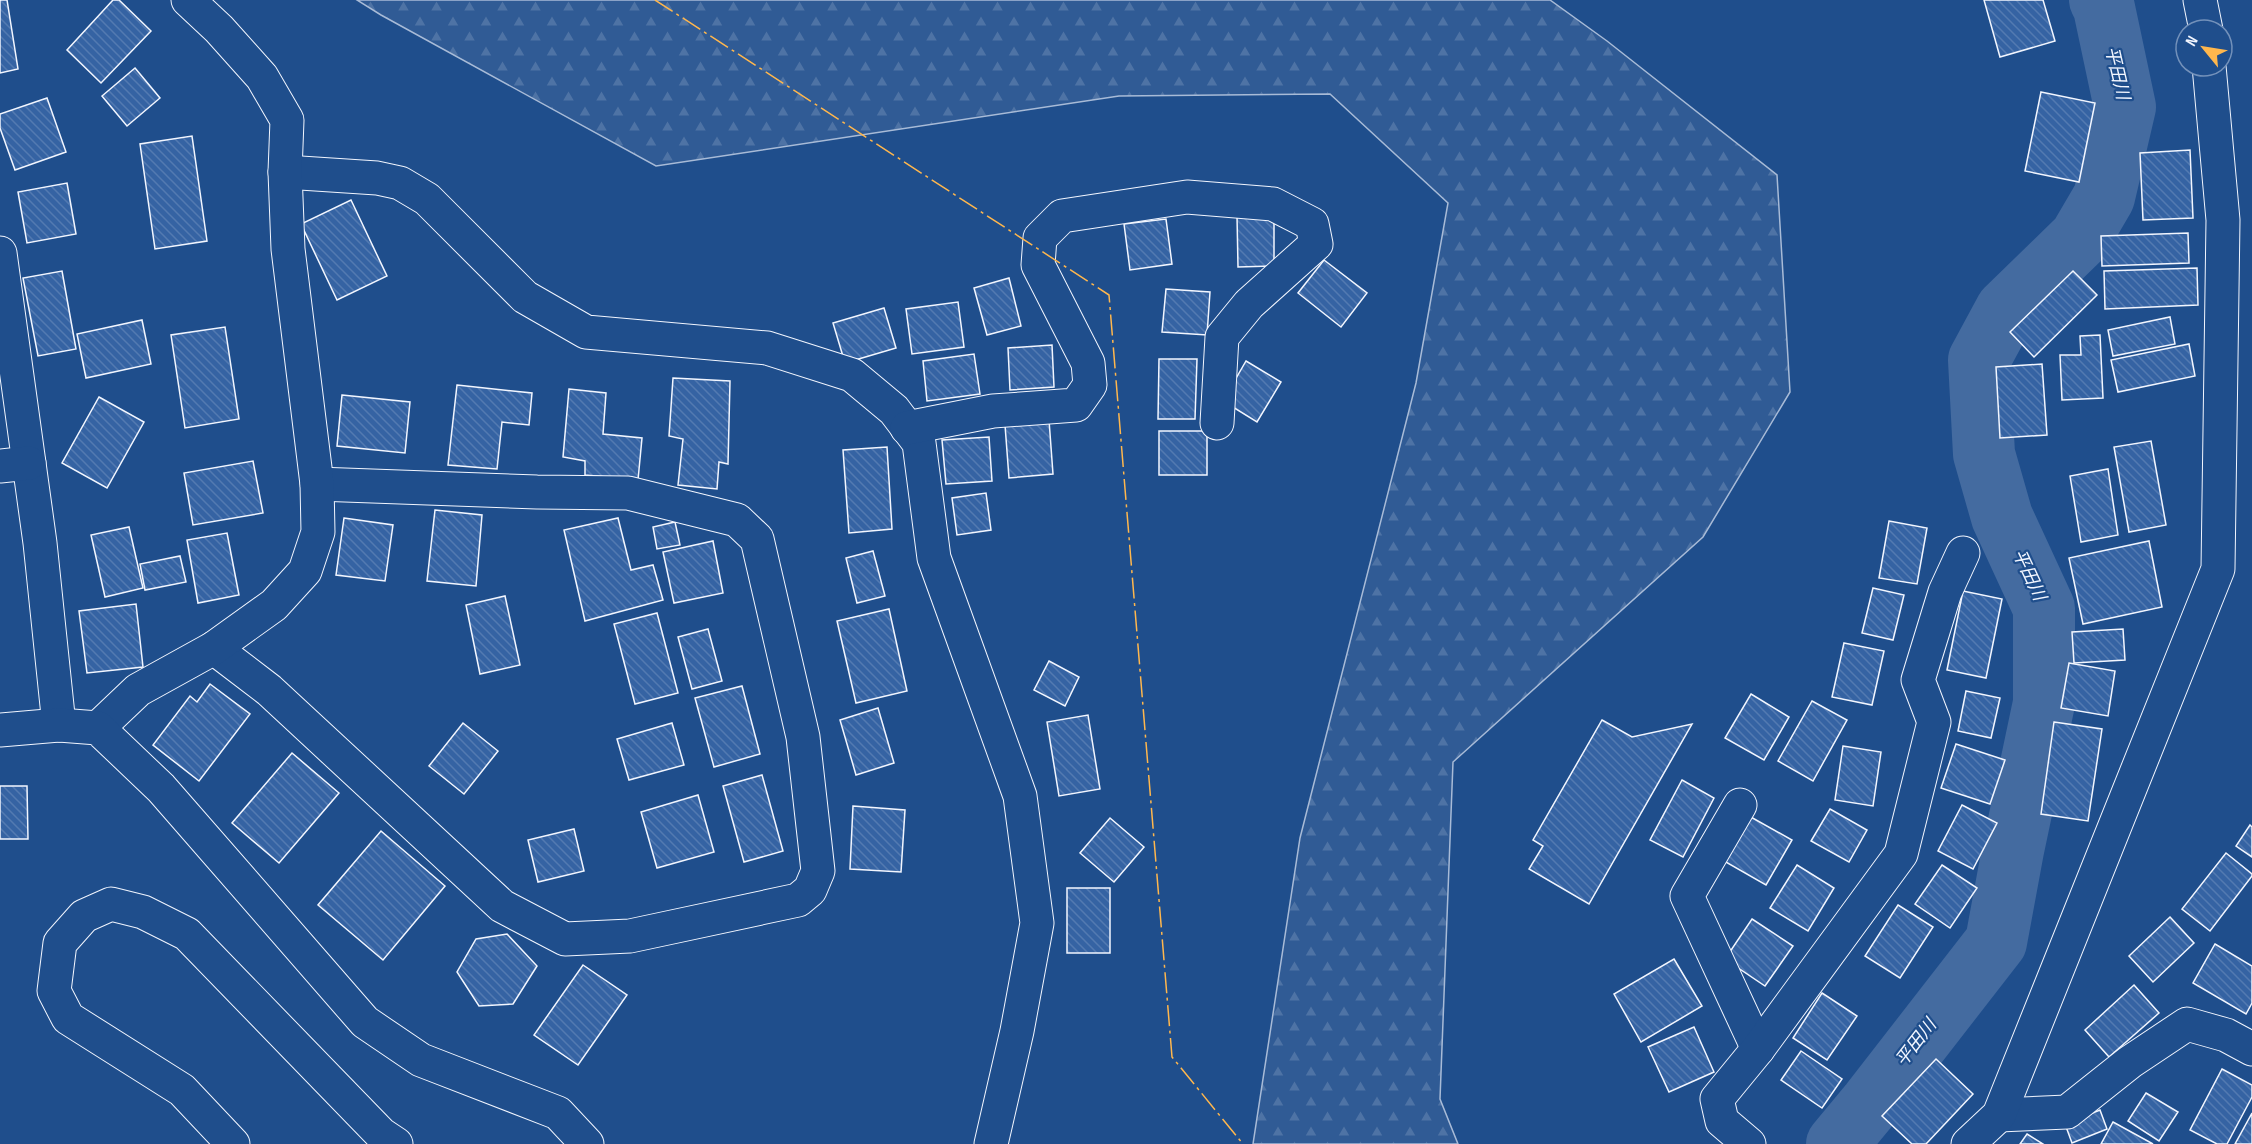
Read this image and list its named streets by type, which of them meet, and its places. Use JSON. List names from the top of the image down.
{
  "water": ["平田川"],
  "north": "top left"
}
